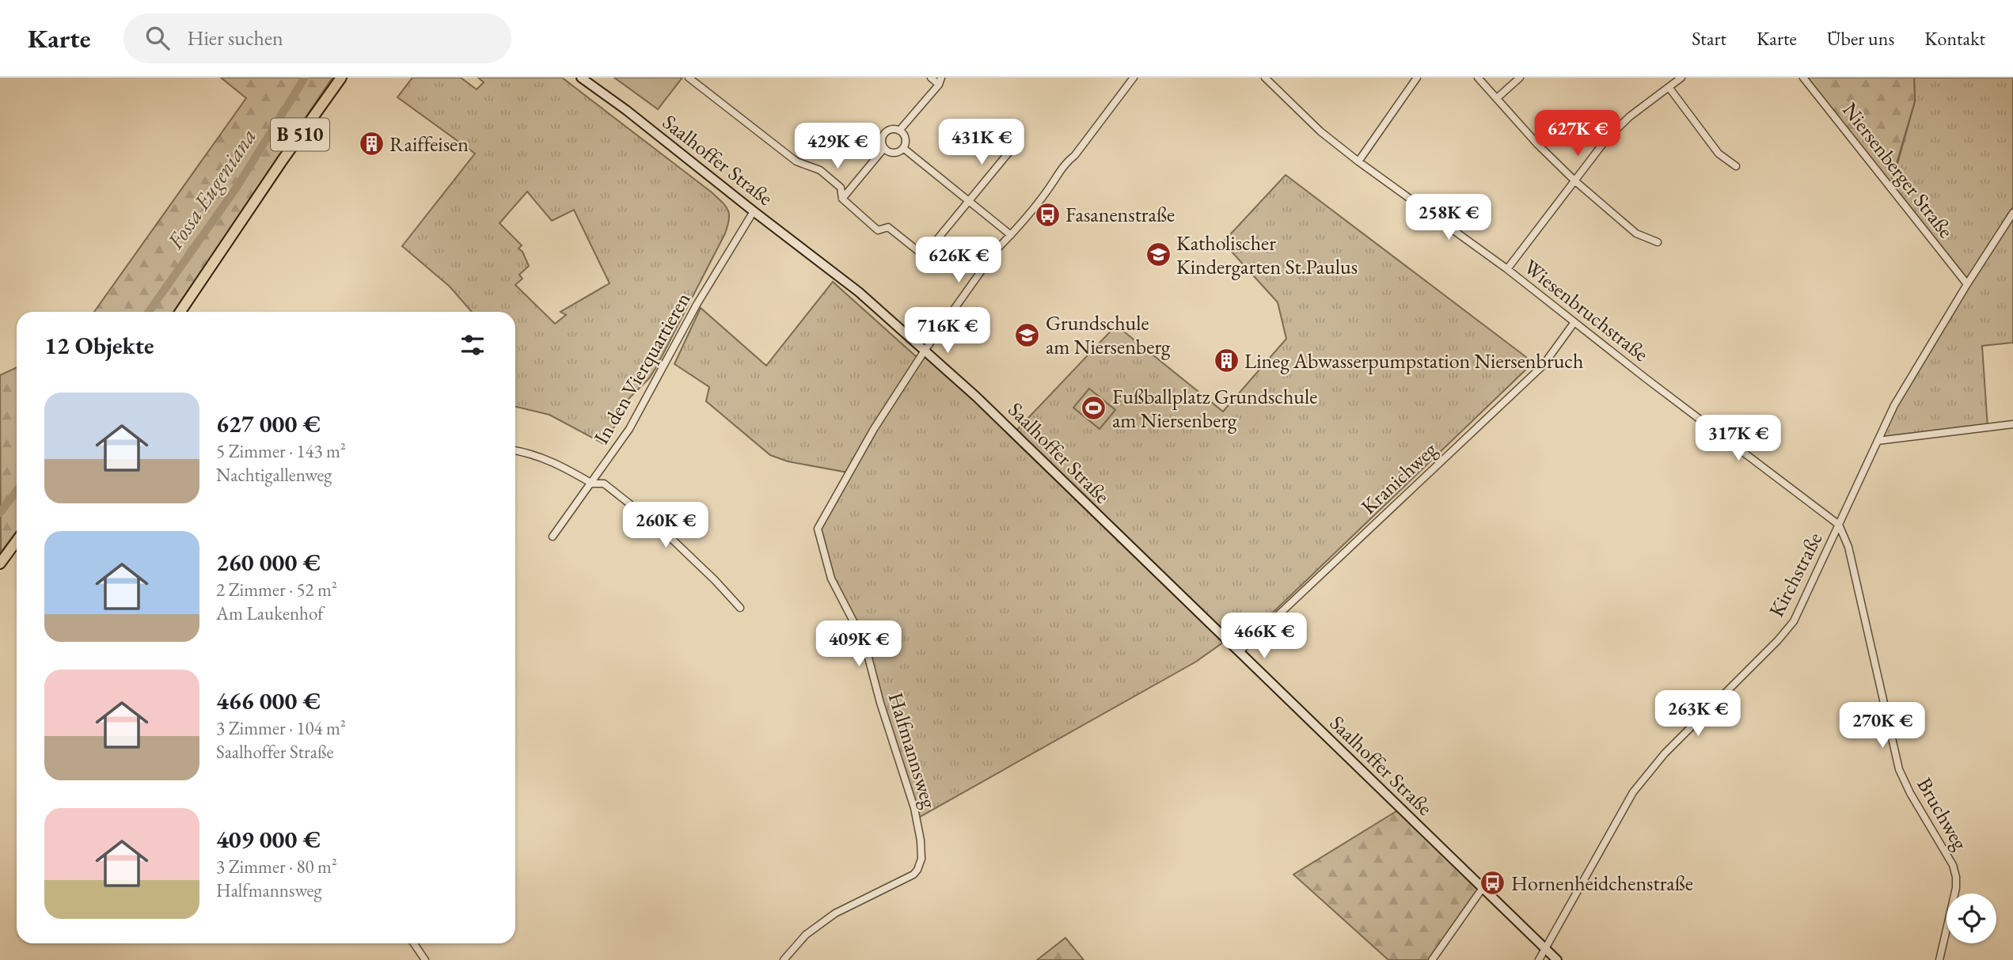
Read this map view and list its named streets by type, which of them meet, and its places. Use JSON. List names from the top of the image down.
{
  "streets": {
    "main road": ["B 510", "Saalhoffer Straße"],
    "street": [
      "Niersenberger Straße",
      "Wiesenbruchstraße",
      "In den Vierquartieren",
      "Kranichweg",
      "Kirchstraße",
      "Halfmannsweg",
      "Bruchweg"
    ]
  },
  "crossings": [
    ["Saalhoffer Straße", "In den Vierquartieren"],
    ["Saalhoffer Straße", "Kranichweg"],
    ["Saalhoffer Straße", "Kirchstraße"],
    ["Saalhoffer Straße", "Halfmannsweg"],
    ["Niersenberger Straße", "Kirchstraße"],
    ["Wiesenbruchstraße", "Kranichweg"],
    ["Wiesenbruchstraße", "Kirchstraße"],
    ["Wiesenbruchstraße", "Bruchweg"],
    ["Kirchstraße", "Bruchweg"]
  ],
  "water": ["Fossa Eugeniana"],
  "places": {
    "building": ["Raiffeisen", "Lineg Abwasserpumpstation Niersenbruch"],
    "bus stop": ["Fasanenstraße", "Hornenheidchenstraße"],
    "school or university": ["Katholischer Kindergarten St.Paulus", "Grundschule am Niersenberg"],
    "sports": ["Fußballplatz Grundschule am Niersenberg"]
  },
  "page": {
    "header": "Karte",
    "search": "Hier suchen",
    "nav": [
      "Start",
      "Karte",
      "Über uns",
      "Kontakt"
    ],
    "price": [
      "627K €",
      "431K €",
      "429K €",
      "258K €",
      "626K €",
      "716K €",
      "317K €",
      "260K €",
      "466K €",
      "409K €",
      "263K €",
      "270K €"
    ],
    "heading": "12 Objekte",
    "list": [
      {
        "name": "627 000 €",
        "note": "5 Zimmer · 143 m² · Nachtigallenweg"
      },
      {
        "name": "260 000 €",
        "note": "2 Zimmer · 52 m² · Am Laukenhof"
      },
      {
        "name": "466 000 €",
        "note": "3 Zimmer · 104 m² · Saalhoffer Straße"
      },
      {
        "name": "409 000 €",
        "note": "3 Zimmer · 80 m² · Halfmannsweg"
      }
    ]
  }
}
